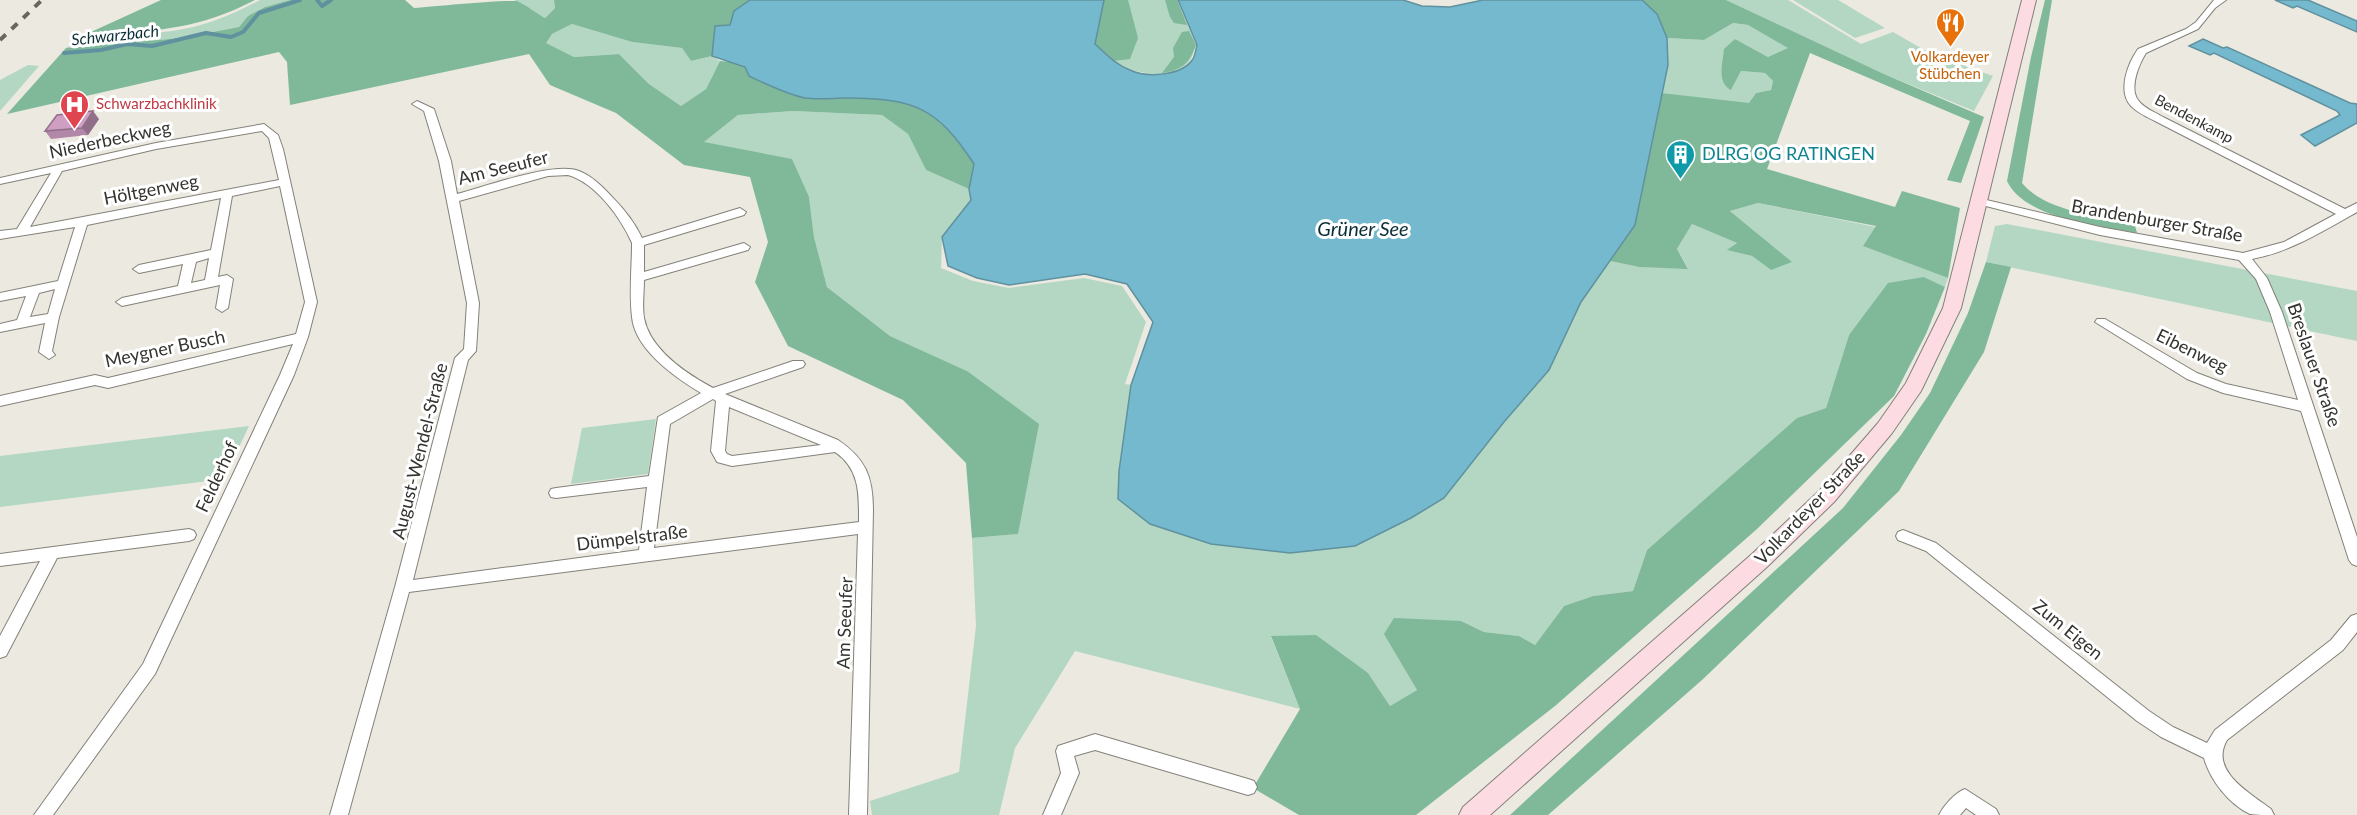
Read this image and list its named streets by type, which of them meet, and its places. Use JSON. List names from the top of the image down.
{
  "streets": {
    "main road": ["Volkardeyer Straße"],
    "street": [
      "Bendenkamp",
      "Niederbeckweg",
      "Am Seeufer",
      "Höltgenweg",
      "Brandenburger Straße",
      "Meygner Busch",
      "Eibenweg",
      "Breslauer Straße",
      "August-Wendel-Straße",
      "Felderhof",
      "Dümpelstraße",
      "Zum Eigen"
    ]
  },
  "crossings": [
    ["Bendenkamp", "Brandenburger Straße"],
    ["Niederbeckweg", "Felderhof"],
    ["Am Seeufer", "August-Wendel-Straße"],
    ["Am Seeufer", "Dümpelstraße"],
    ["Höltgenweg", "Felderhof"],
    ["Brandenburger Straße", "Breslauer Straße"],
    ["Brandenburger Straße", "Volkardeyer Straße"],
    ["Meygner Busch", "Felderhof"],
    ["Eibenweg", "Breslauer Straße"],
    ["August-Wendel-Straße", "Dümpelstraße"]
  ],
  "water": ["Schwarzbach", "Grüner See"],
  "places": {
    "restaurant": ["Volkardeyer Stübchen"],
    "hospital": ["Schwarzbachklinik"],
    "building": ["DLRG OG RATINGEN"]
  }
}
